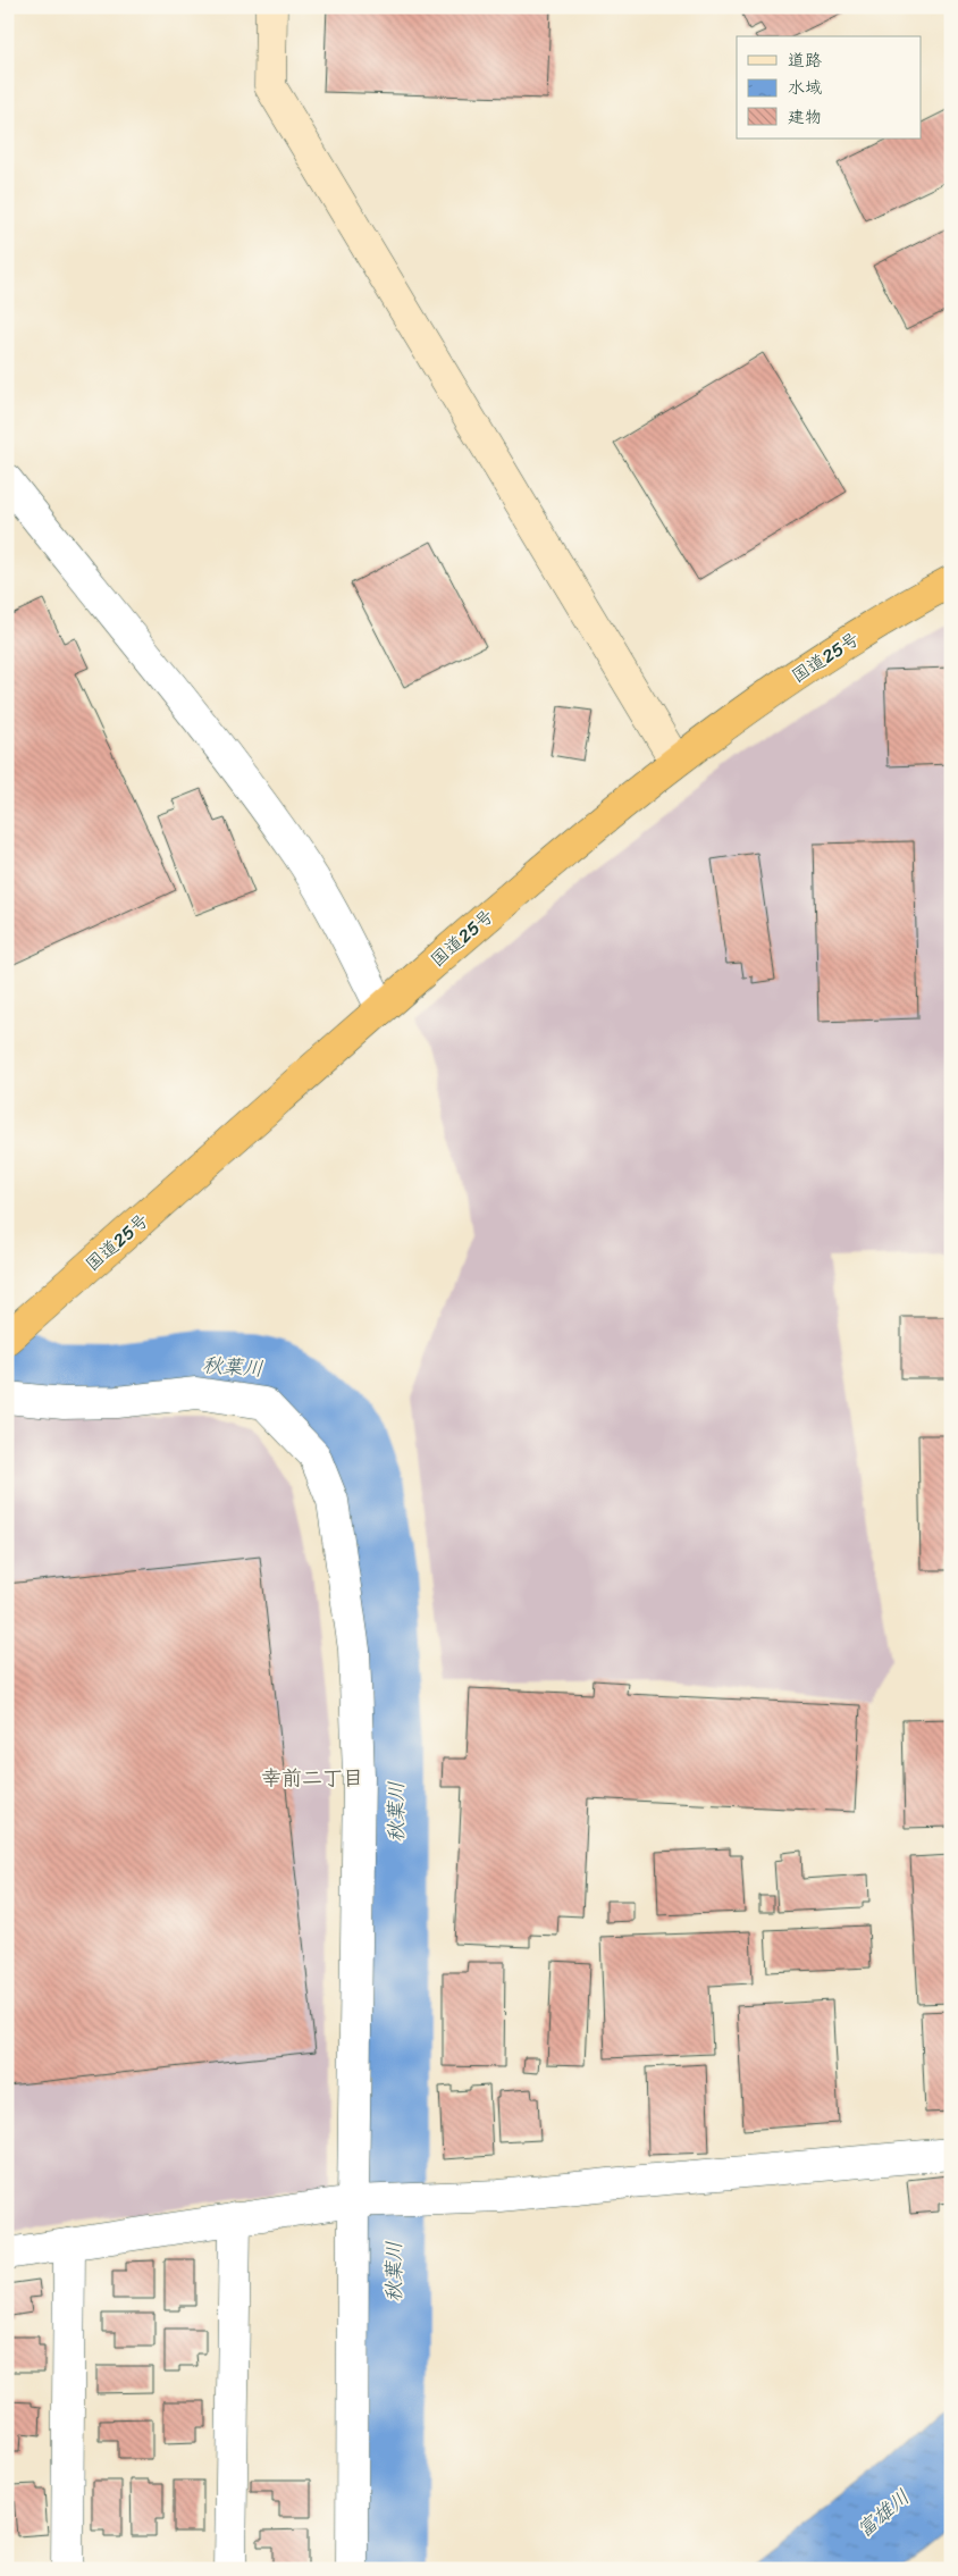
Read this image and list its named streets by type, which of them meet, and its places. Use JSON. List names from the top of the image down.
{
  "streets": {
    "highway": ["国道25号"]
  },
  "districts": ["幸前二丁目"],
  "water": ["秋葉川", "富雄川"],
  "legend": ["道路", "水域", "建物"]
}
